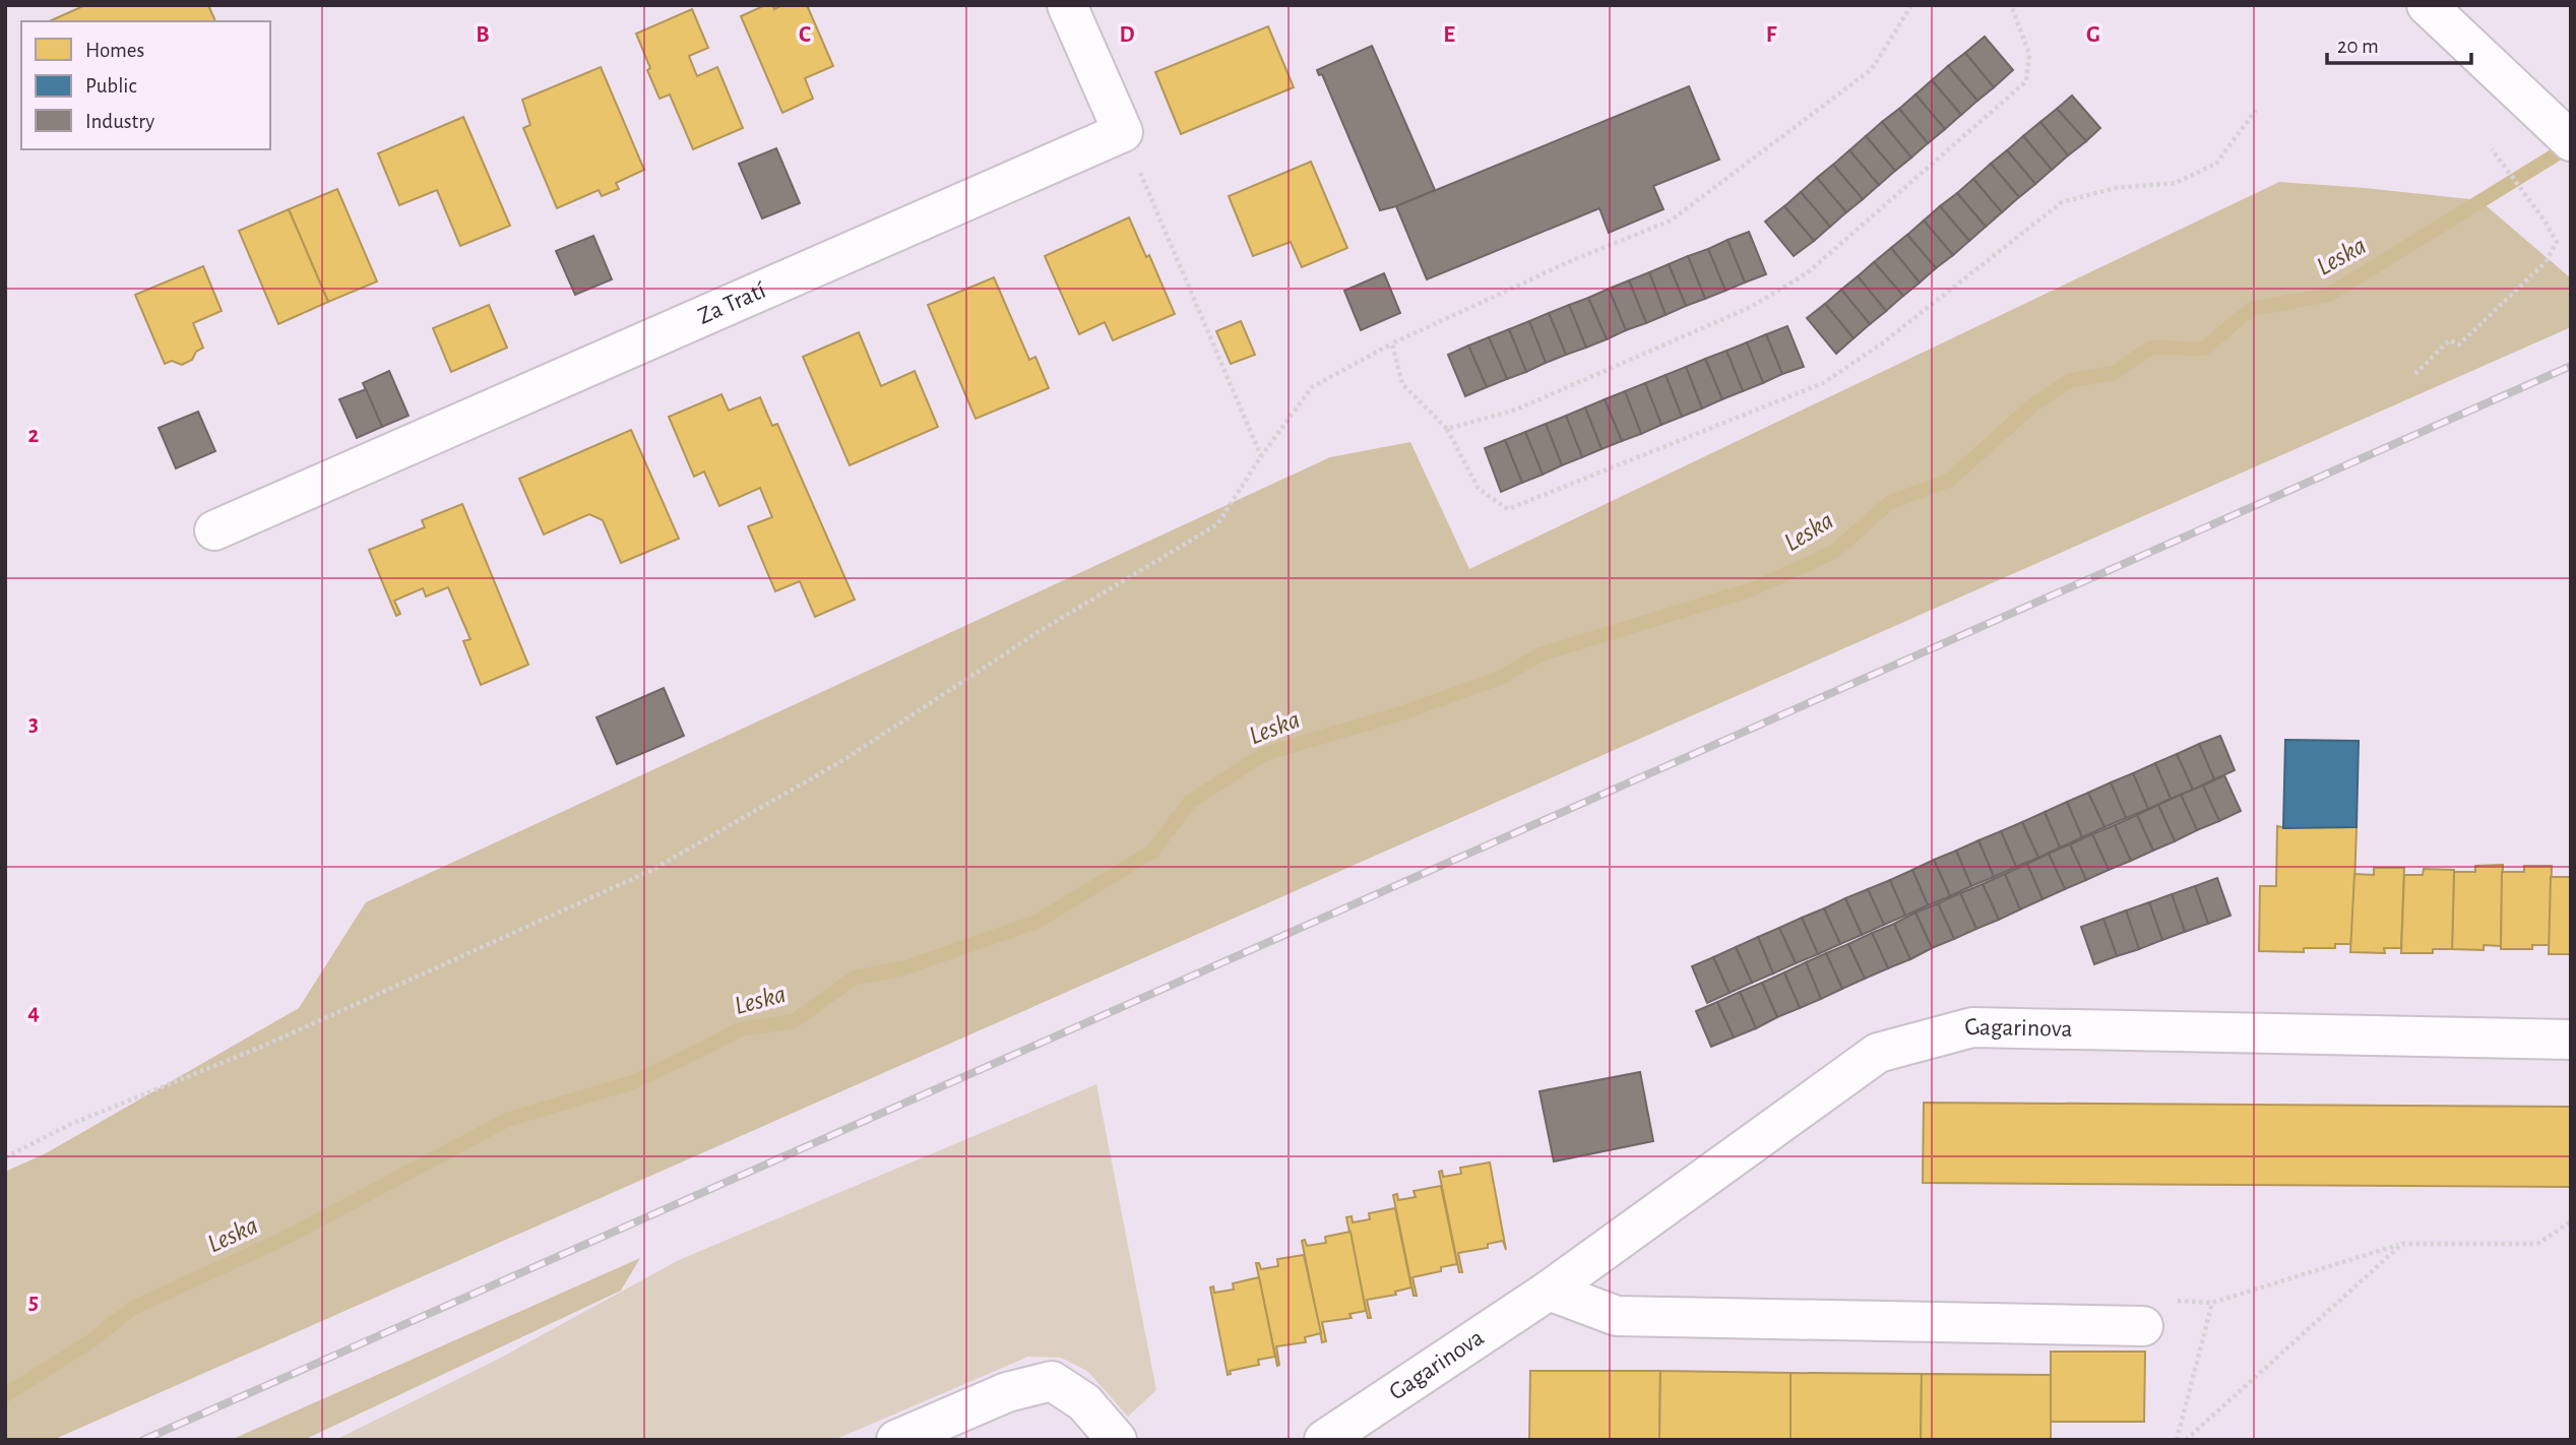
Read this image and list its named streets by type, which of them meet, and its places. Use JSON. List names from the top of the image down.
{
  "streets": {
    "street": ["Za Tratí", "Gagarinova"]
  },
  "water": ["Leska"],
  "legend": ["Homes", "Public", "Industry"],
  "scale_bar": "20 m",
  "grid": {
    "columns": [
      "B",
      "C",
      "D",
      "E",
      "F",
      "G"
    ],
    "rows": [
      "2",
      "3",
      "4",
      "5"
    ]
  }
}
